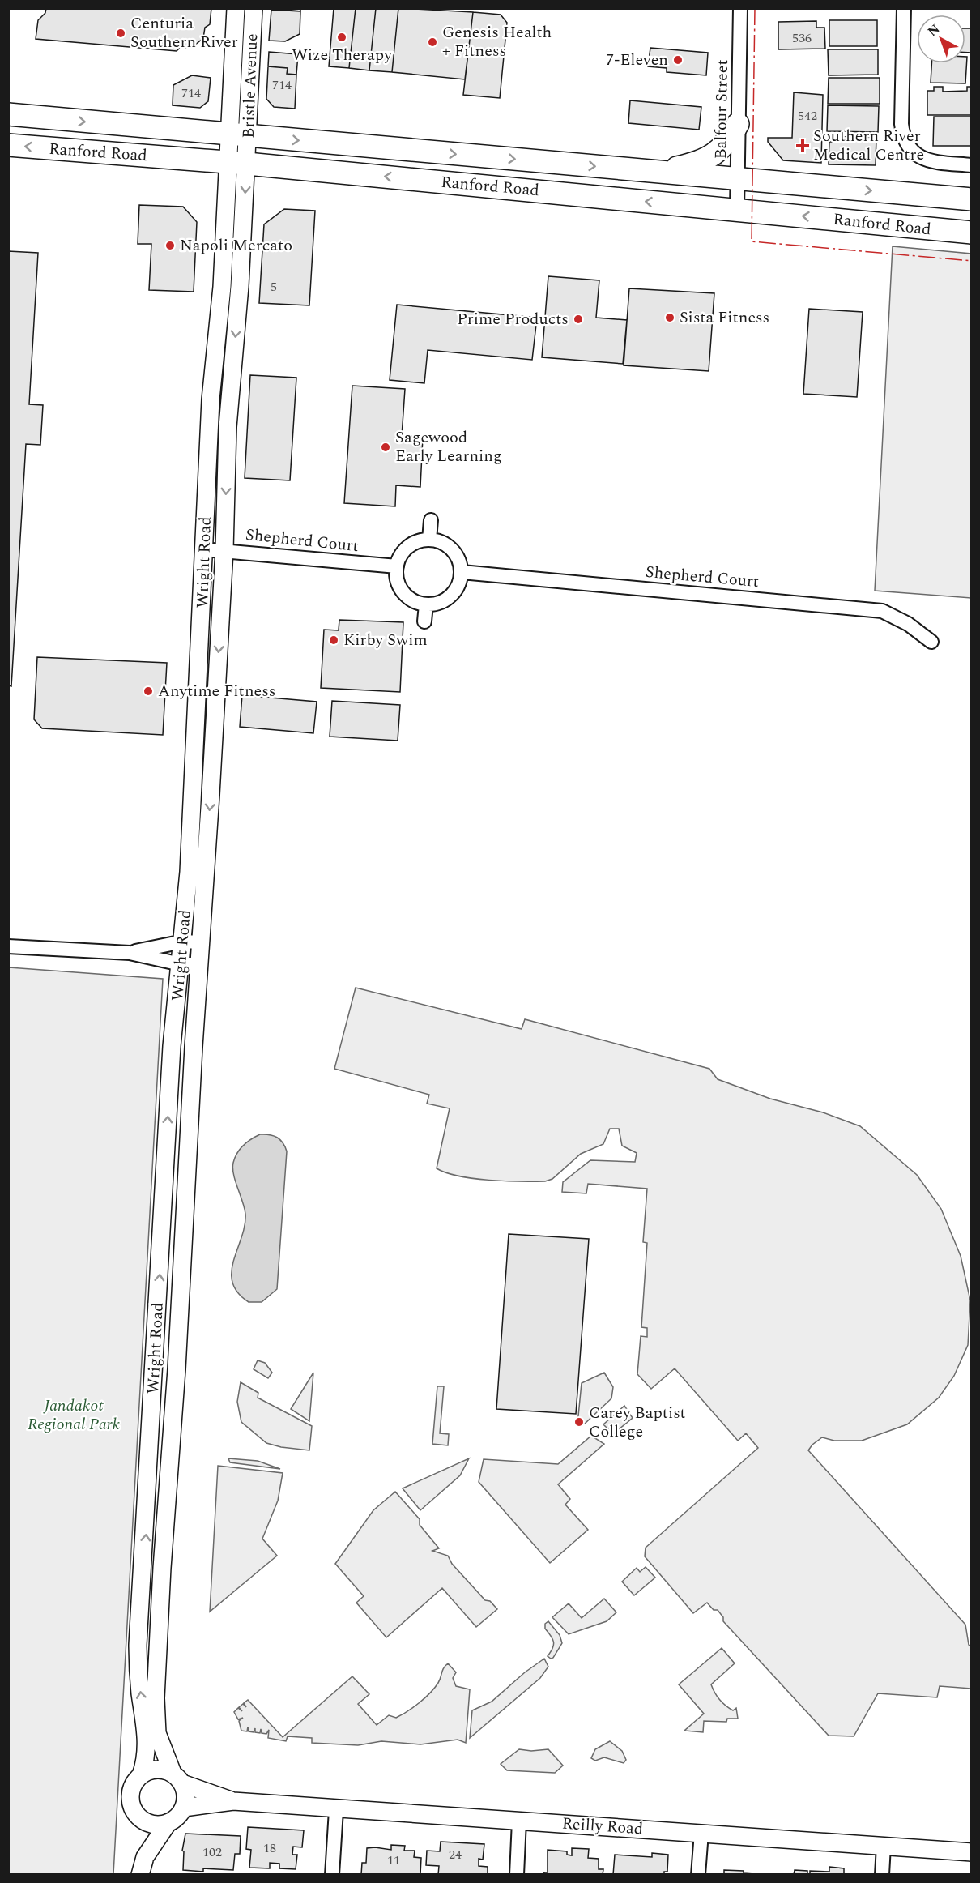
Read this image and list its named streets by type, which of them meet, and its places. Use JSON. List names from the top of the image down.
{
  "streets": {
    "main road": ["Ranford Road"],
    "street": [
      "Bristle Avenue",
      "Balfour Street",
      "Shepherd Court",
      "Wright Road",
      "Reilly Road"
    ]
  },
  "crossings": [
    ["Bristle Avenue", "Ranford Road"],
    ["Bristle Avenue", "Wright Road"],
    ["Balfour Street", "Ranford Road"],
    ["Ranford Road", "Wright Road"],
    ["Shepherd Court", "Wright Road"],
    ["Wright Road", "Reilly Road"]
  ],
  "parks": ["Jandakot Regional Park"],
  "places": {
    "other": [
      "Centuria Southern River",
      "Wize Therapy",
      "Genesis Health + Fitness",
      "7-Eleven",
      "Napoli Mercato",
      "Sista Fitness",
      "Prime Products",
      "Sagewood Early Learning",
      "Kirby Swim",
      "Anytime Fitness",
      "Carey Baptist College"
    ],
    "health": ["Southern River Medical Centre"]
  },
  "house_numbers": [
    "536",
    "714",
    "714",
    "542",
    "5",
    "18",
    "102",
    "24",
    "11"
  ],
  "north": "top left"
}
